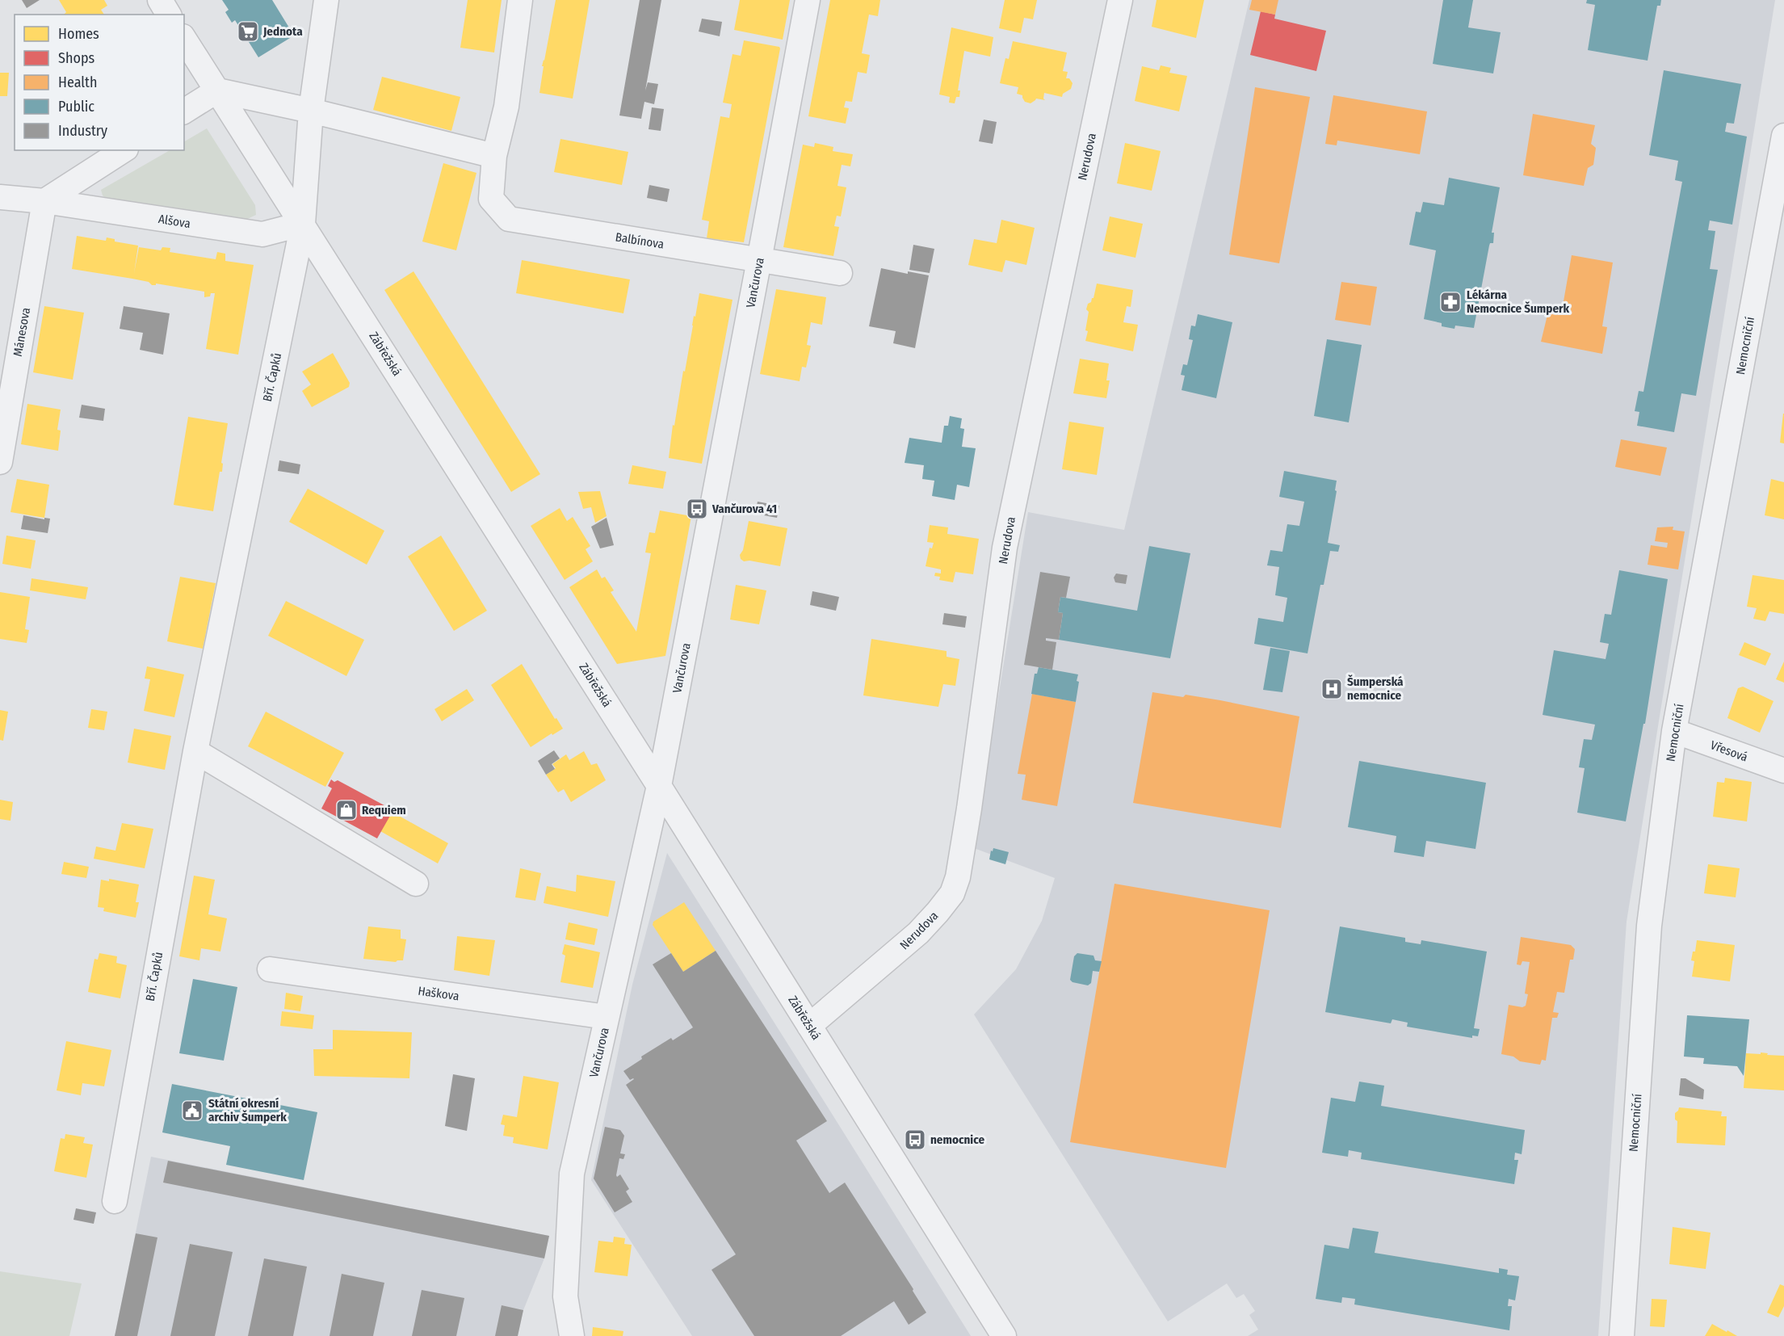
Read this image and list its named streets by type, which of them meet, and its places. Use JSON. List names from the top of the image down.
{
  "streets": {
    "street": [
      "Nerudova",
      "Alšova",
      "Balbínova",
      "Vančurova",
      "Mánesova",
      "Nemocniční",
      "Zábřežská",
      "Bří. Čapků",
      "Vřesová",
      "Haškova"
    ]
  },
  "crossings": [
    ["Nerudova", "Zábřežská"],
    ["Alšova", "Mánesova"],
    ["Alšova", "Zábřežská"],
    ["Alšova", "Bří. Čapků"],
    ["Balbínova", "Vančurova"],
    ["Vančurova", "Zábřežská"],
    ["Vančurova", "Haškova"],
    ["Nemocniční", "Vřesová"],
    ["Zábřežská", "Bří. Čapků"]
  ],
  "places": {
    "supermarket": ["Jednota"],
    "pharmacy": ["Lékárna Nemocnice Šumperk"],
    "bus stop": ["Vančurova 41", "nemocnice"],
    "hospital": ["Šumperská nemocnice"],
    "shop": ["Requiem"],
    "public building": ["Státní okresní archiv Šumperk"]
  },
  "legend": [
    "Homes",
    "Shops",
    "Health",
    "Public",
    "Industry"
  ]
}
